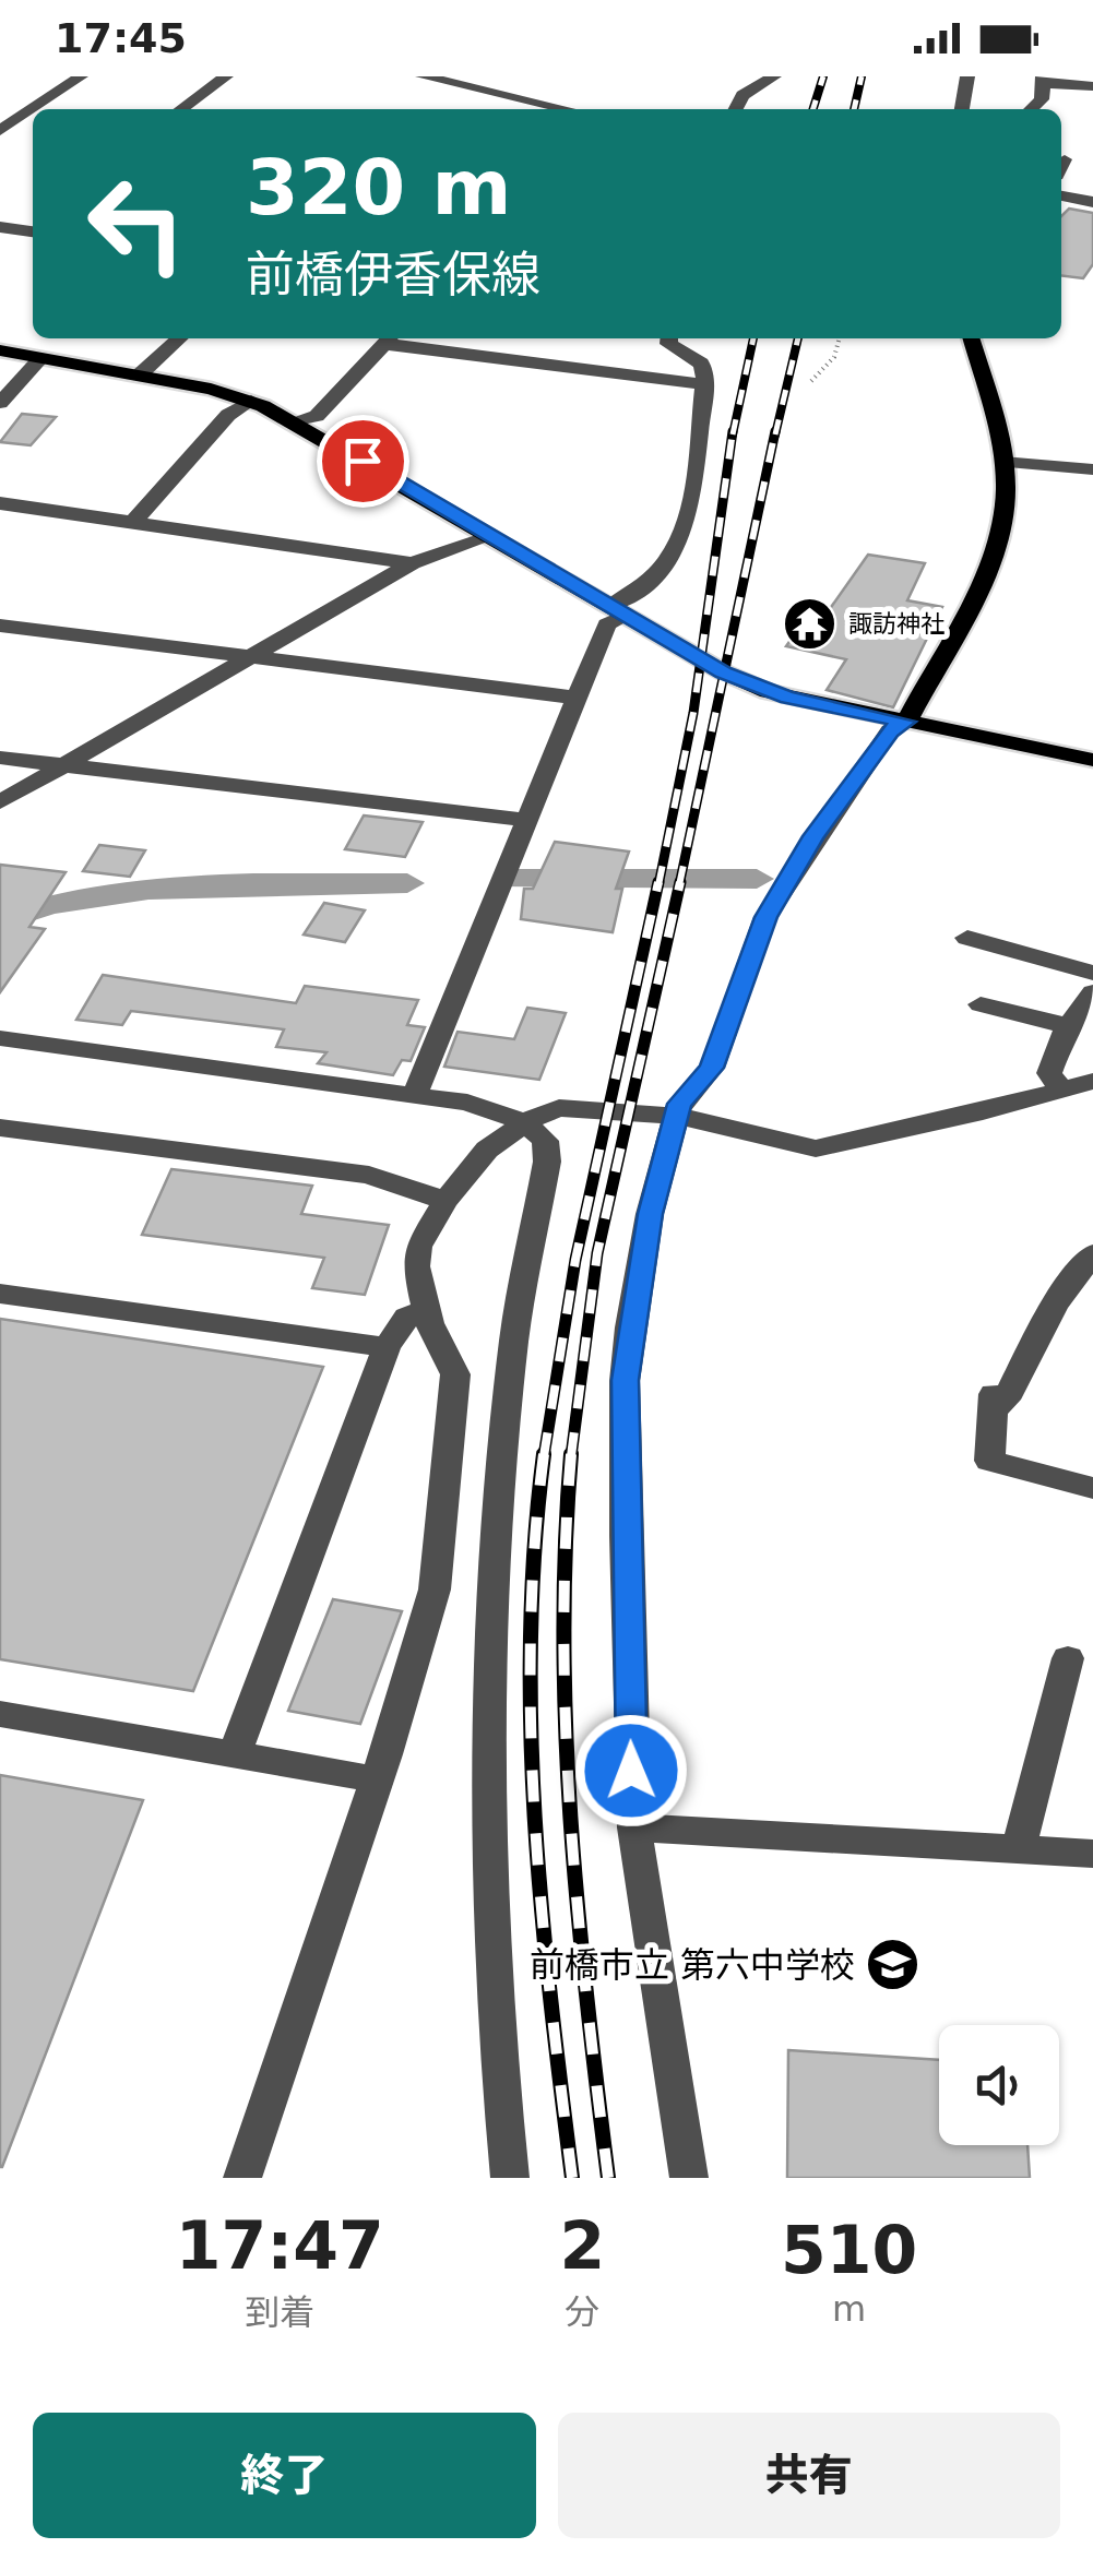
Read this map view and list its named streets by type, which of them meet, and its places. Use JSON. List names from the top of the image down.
{
  "places": {
    "temple": ["諏訪神社"],
    "school or university": ["前橋市立 第六中学校"]
  },
  "page": {
    "status": "17:45",
    "turn": ["320 m", "前橋伊香保線"],
    "eta": [
      "17:47",
      "到着",
      "2",
      "分",
      "510",
      "m"
    ],
    "buttons": ["終了", "共有"]
  }
}
